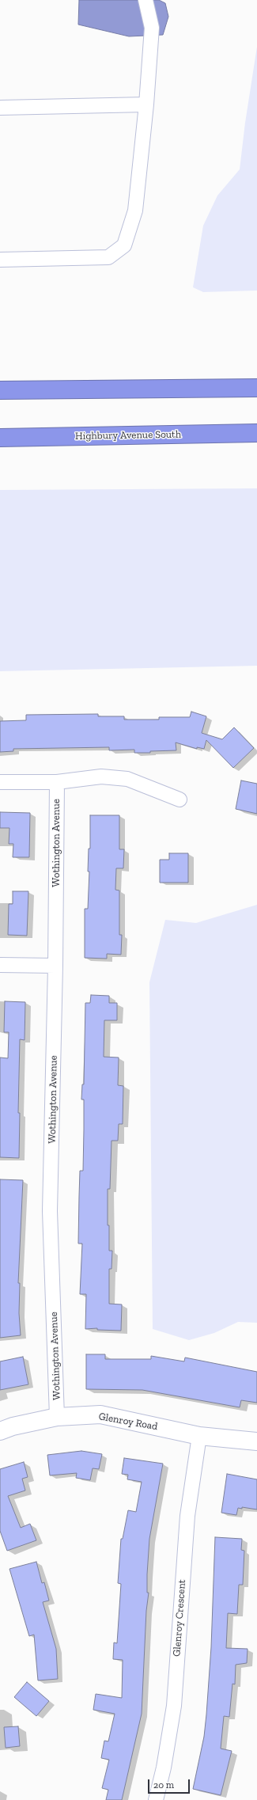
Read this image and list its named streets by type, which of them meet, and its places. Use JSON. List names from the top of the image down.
{
  "streets": {
    "highway": ["Highbury Avenue South"],
    "street": ["Wothington Avenue", "Glenroy Road", "Glenroy Crescent"]
  },
  "crossings": [
    ["Wothington Avenue", "Glenroy Road"],
    ["Glenroy Road", "Glenroy Crescent"]
  ],
  "scale_bar": "20 m"
}
